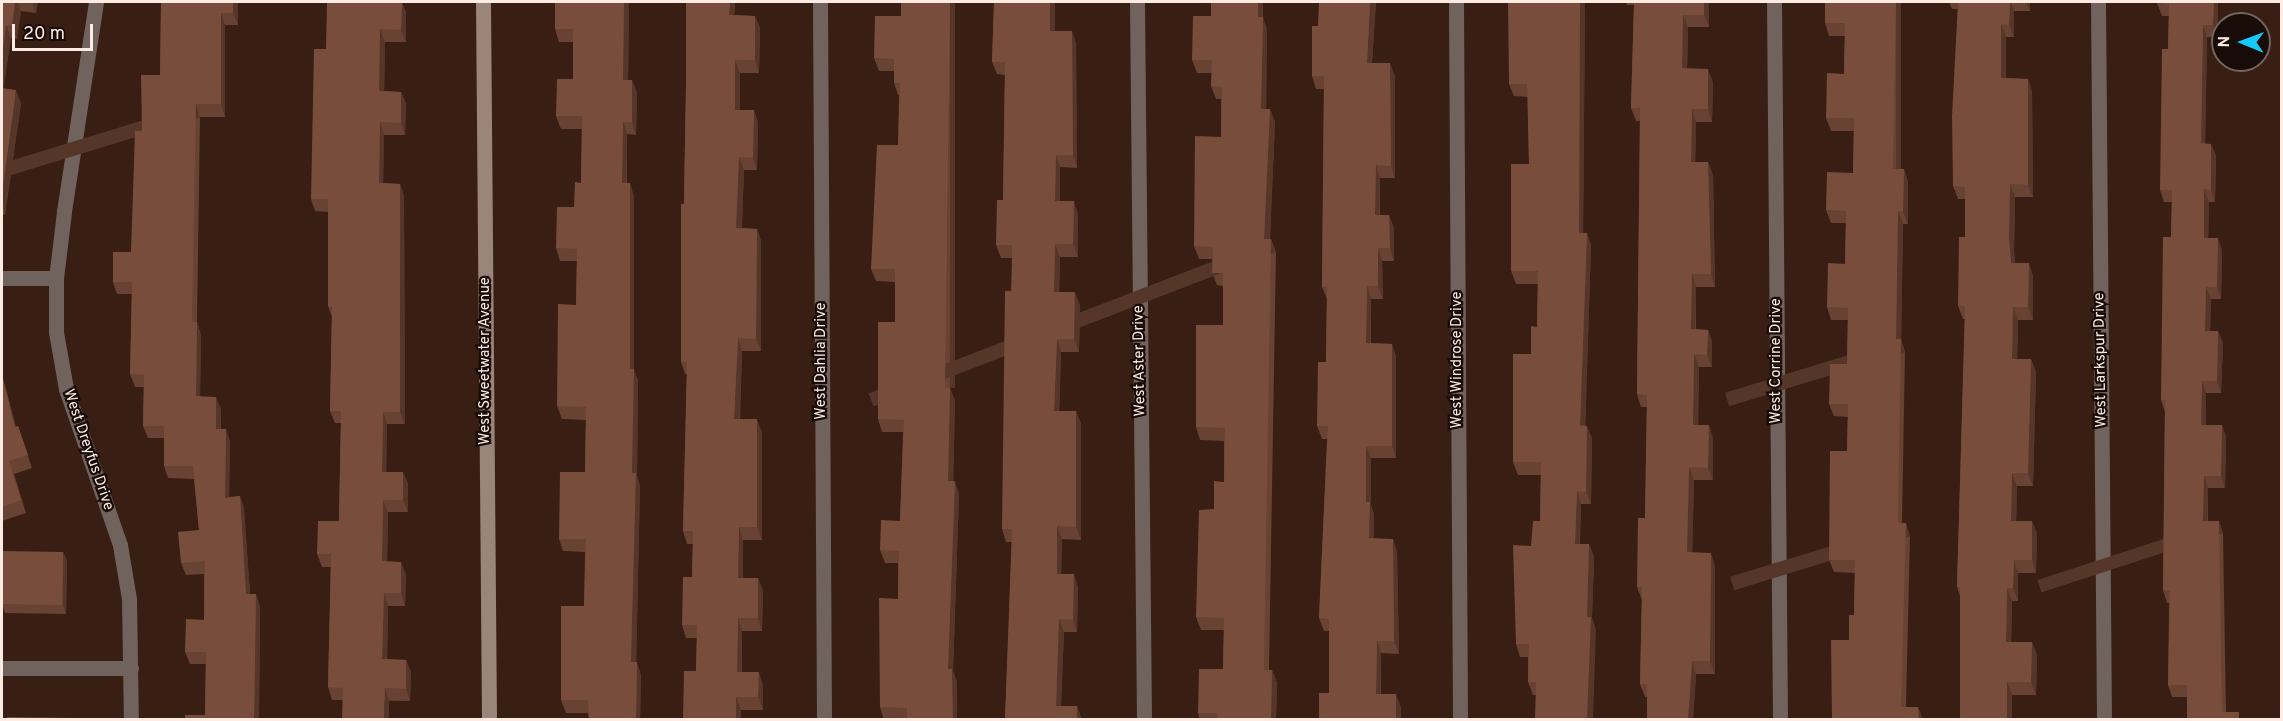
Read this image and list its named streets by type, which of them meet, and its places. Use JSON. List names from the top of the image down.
{
  "streets": {
    "street": [
      "West Windrose Drive",
      "West Larkspur Drive",
      "West Sweetwater Avenue",
      "West Dahlia Drive",
      "West Aster Drive",
      "West Corrine Drive",
      "West Dreyfus Drive"
    ]
  },
  "scale_bar": "20 m",
  "north": "left"
}
